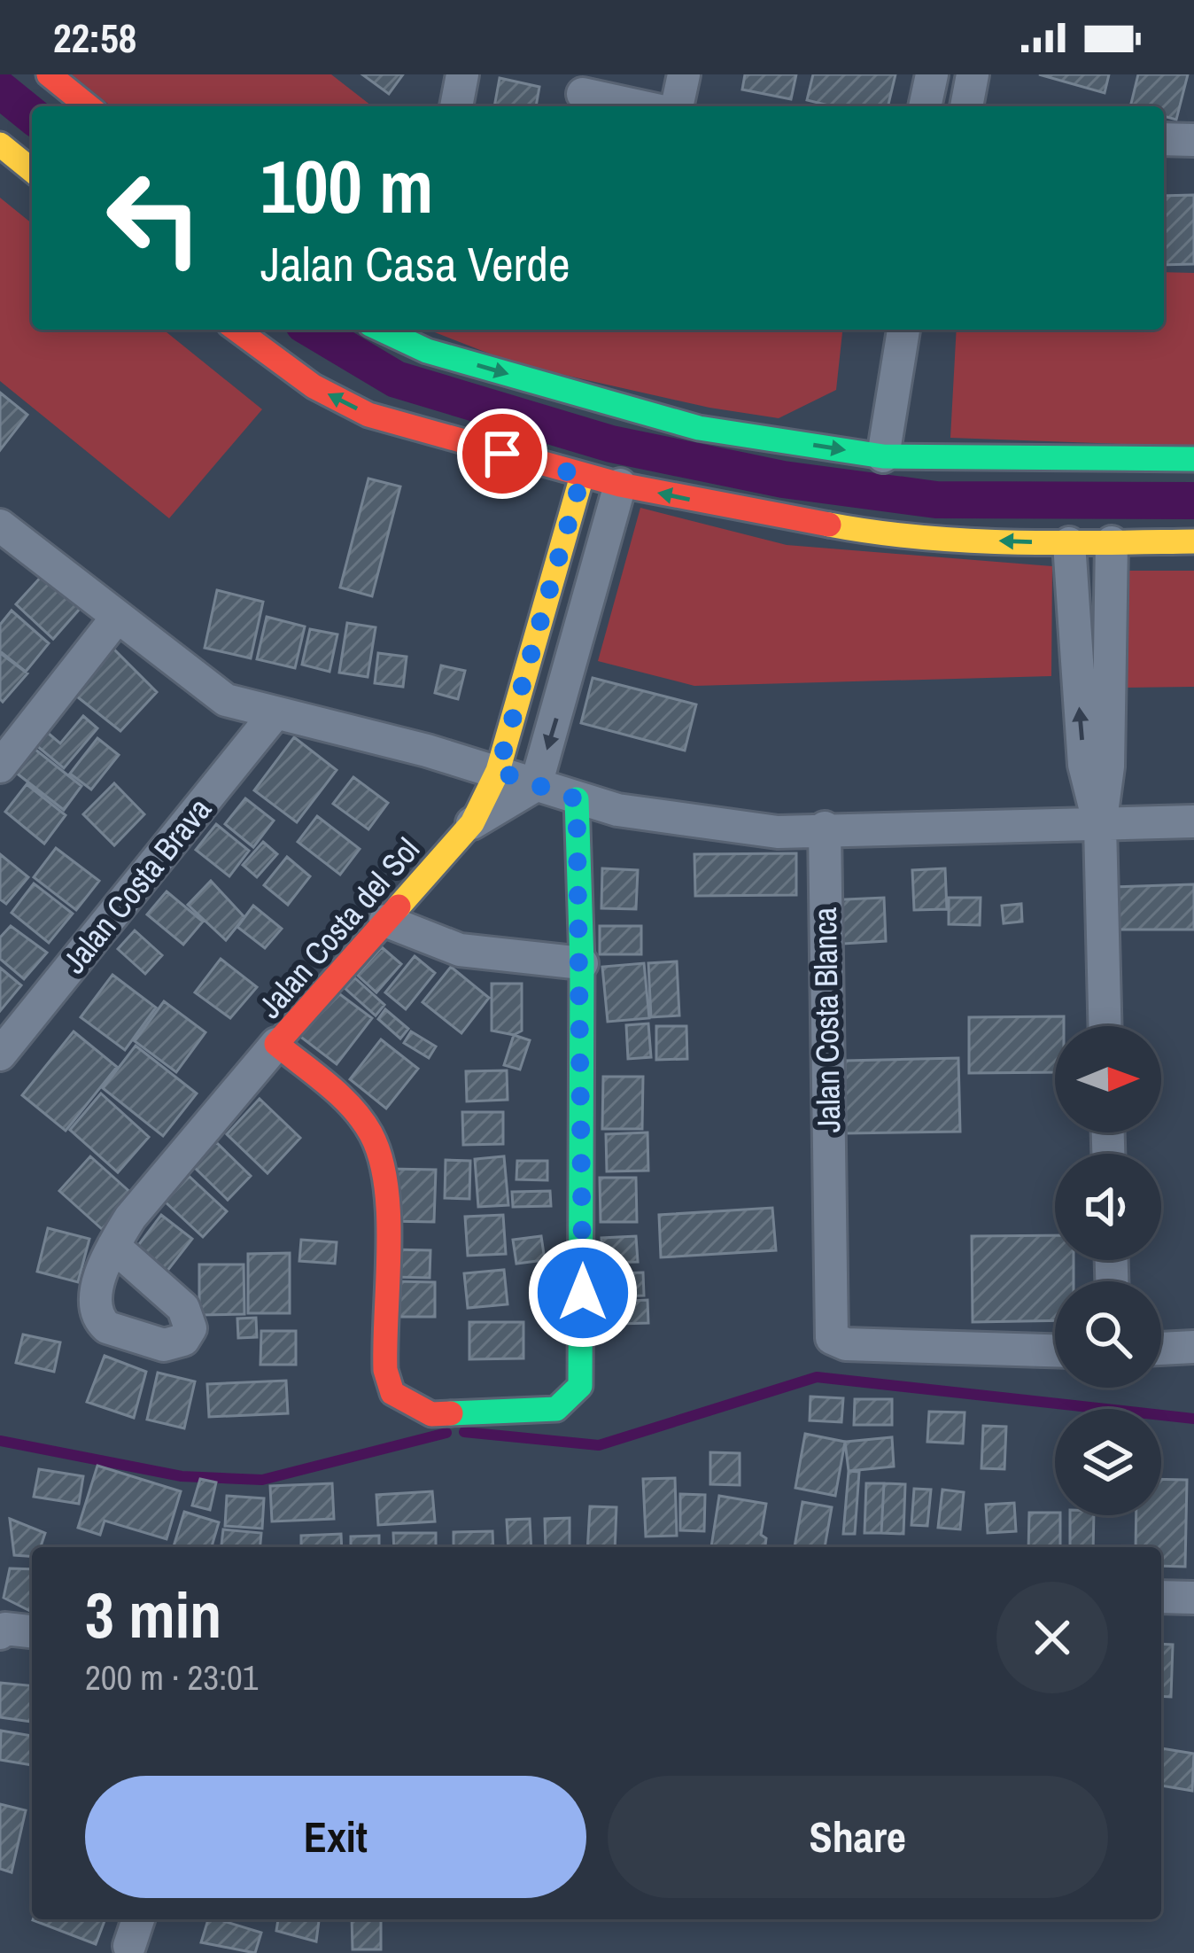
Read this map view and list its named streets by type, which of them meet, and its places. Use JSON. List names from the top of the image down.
{
  "streets": {
    "main road": ["Jalan Costa del Sol"],
    "street": ["Jalan Costa Brava", "Jalan Costa Blanca"]
  },
  "north": "right",
  "page": {
    "status": "22:58",
    "turn": ["100 m", "Jalan Casa Verde"],
    "heading": ["3 min", "200 m · 23:01"],
    "buttons": ["Exit", "Share"]
  }
}
